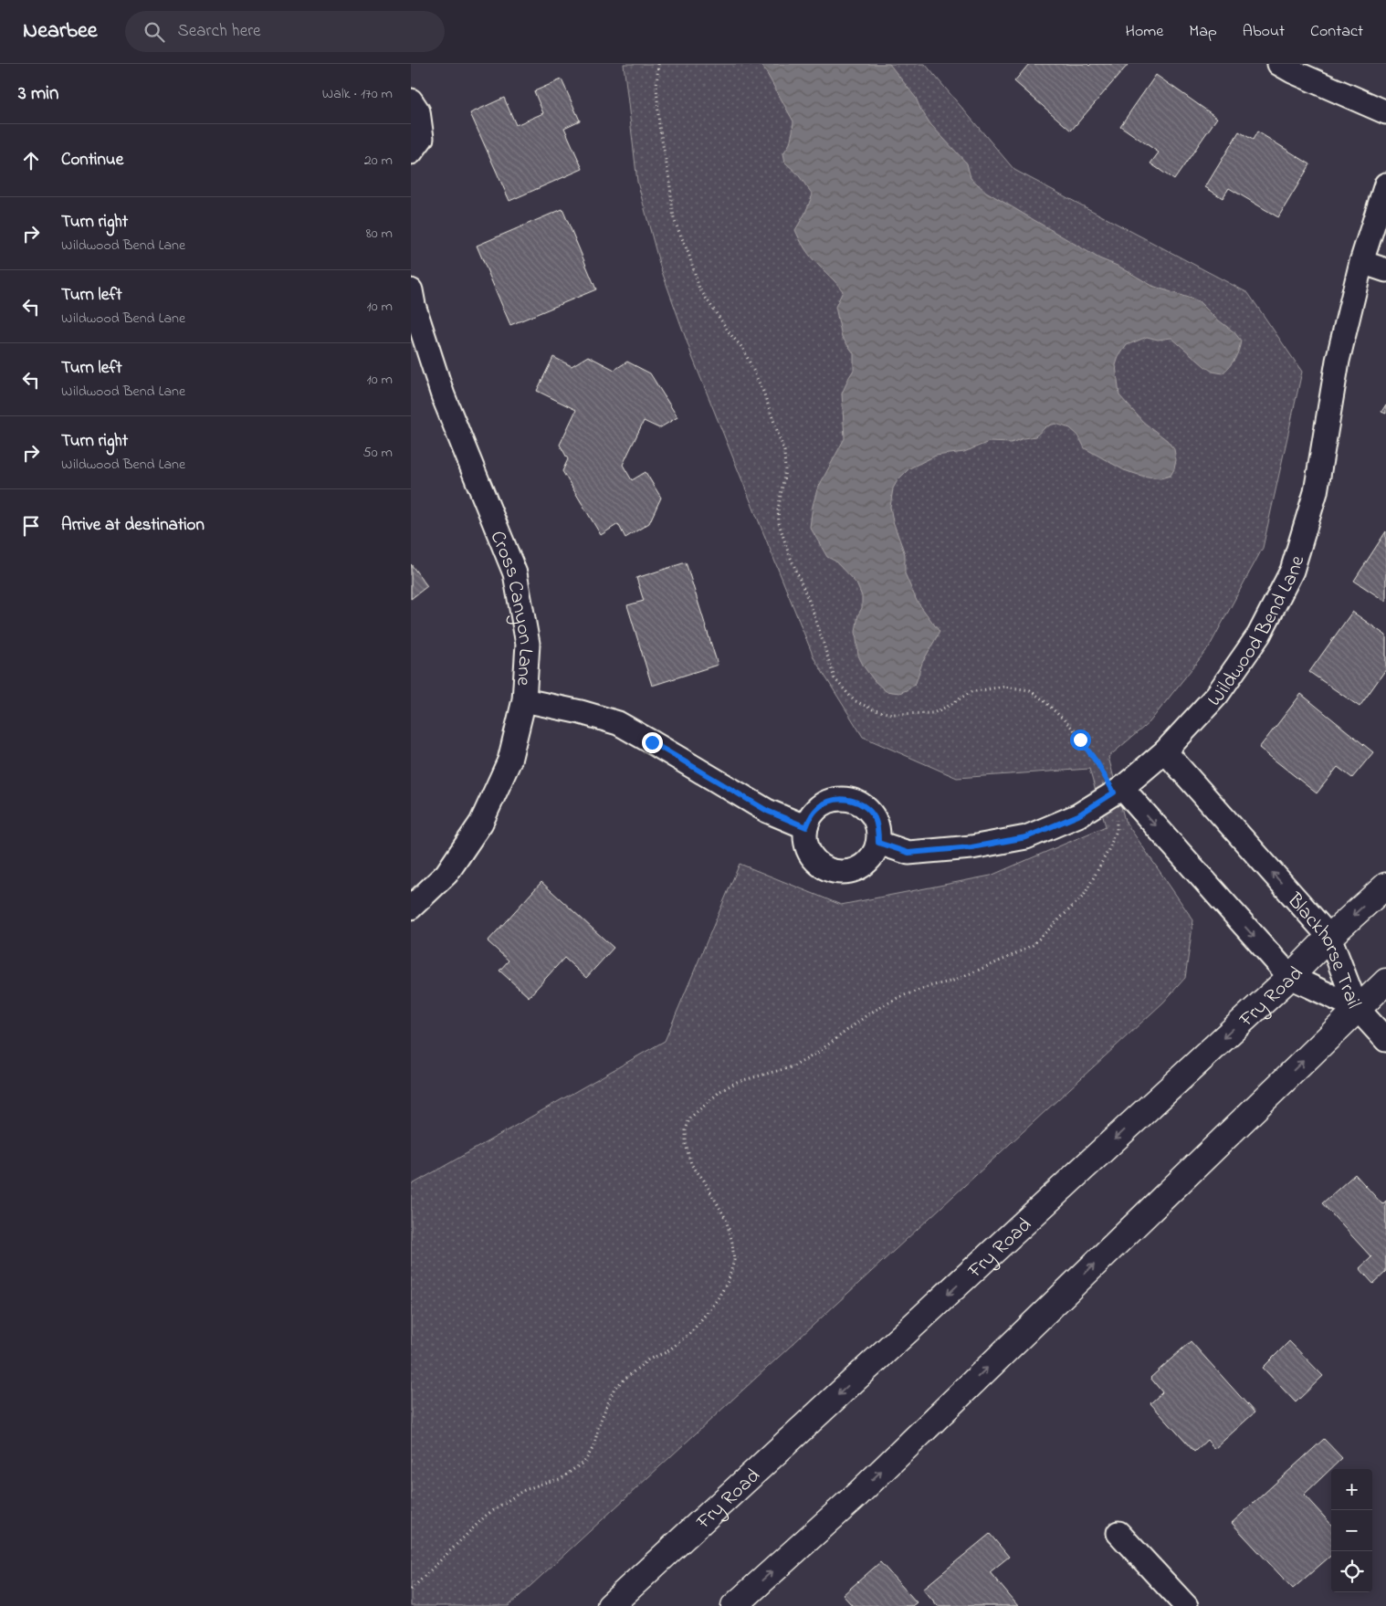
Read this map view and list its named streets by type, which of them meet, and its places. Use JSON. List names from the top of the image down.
{
  "streets": {
    "main road": ["Fry Road"],
    "street": ["Cross Canyon Lane", "Wildwood Bend Lane", "Blackhorse Trail"]
  },
  "crossings": [
    ["Wildwood Bend Lane", "Blackhorse Trail"],
    ["Blackhorse Trail", "Fry Road"]
  ],
  "page": {
    "header": "Nearbee",
    "search": "Search here",
    "nav": [
      "Home",
      "Map",
      "About",
      "Contact"
    ],
    "heading": ["3 min", "Walk · 170 m"],
    "list": [
      ["Continue", "20 m"],
      ["Turn right", "Wildwood Bend Lane", "80 m"],
      ["Turn left", "Wildwood Bend Lane", "10 m"],
      ["Turn left", "Wildwood Bend Lane", "10 m"],
      ["Turn right", "Wildwood Bend Lane", "50 m"],
      "Arrive at destination"
    ],
    "map_buttons": ["+", "−"]
  }
}
